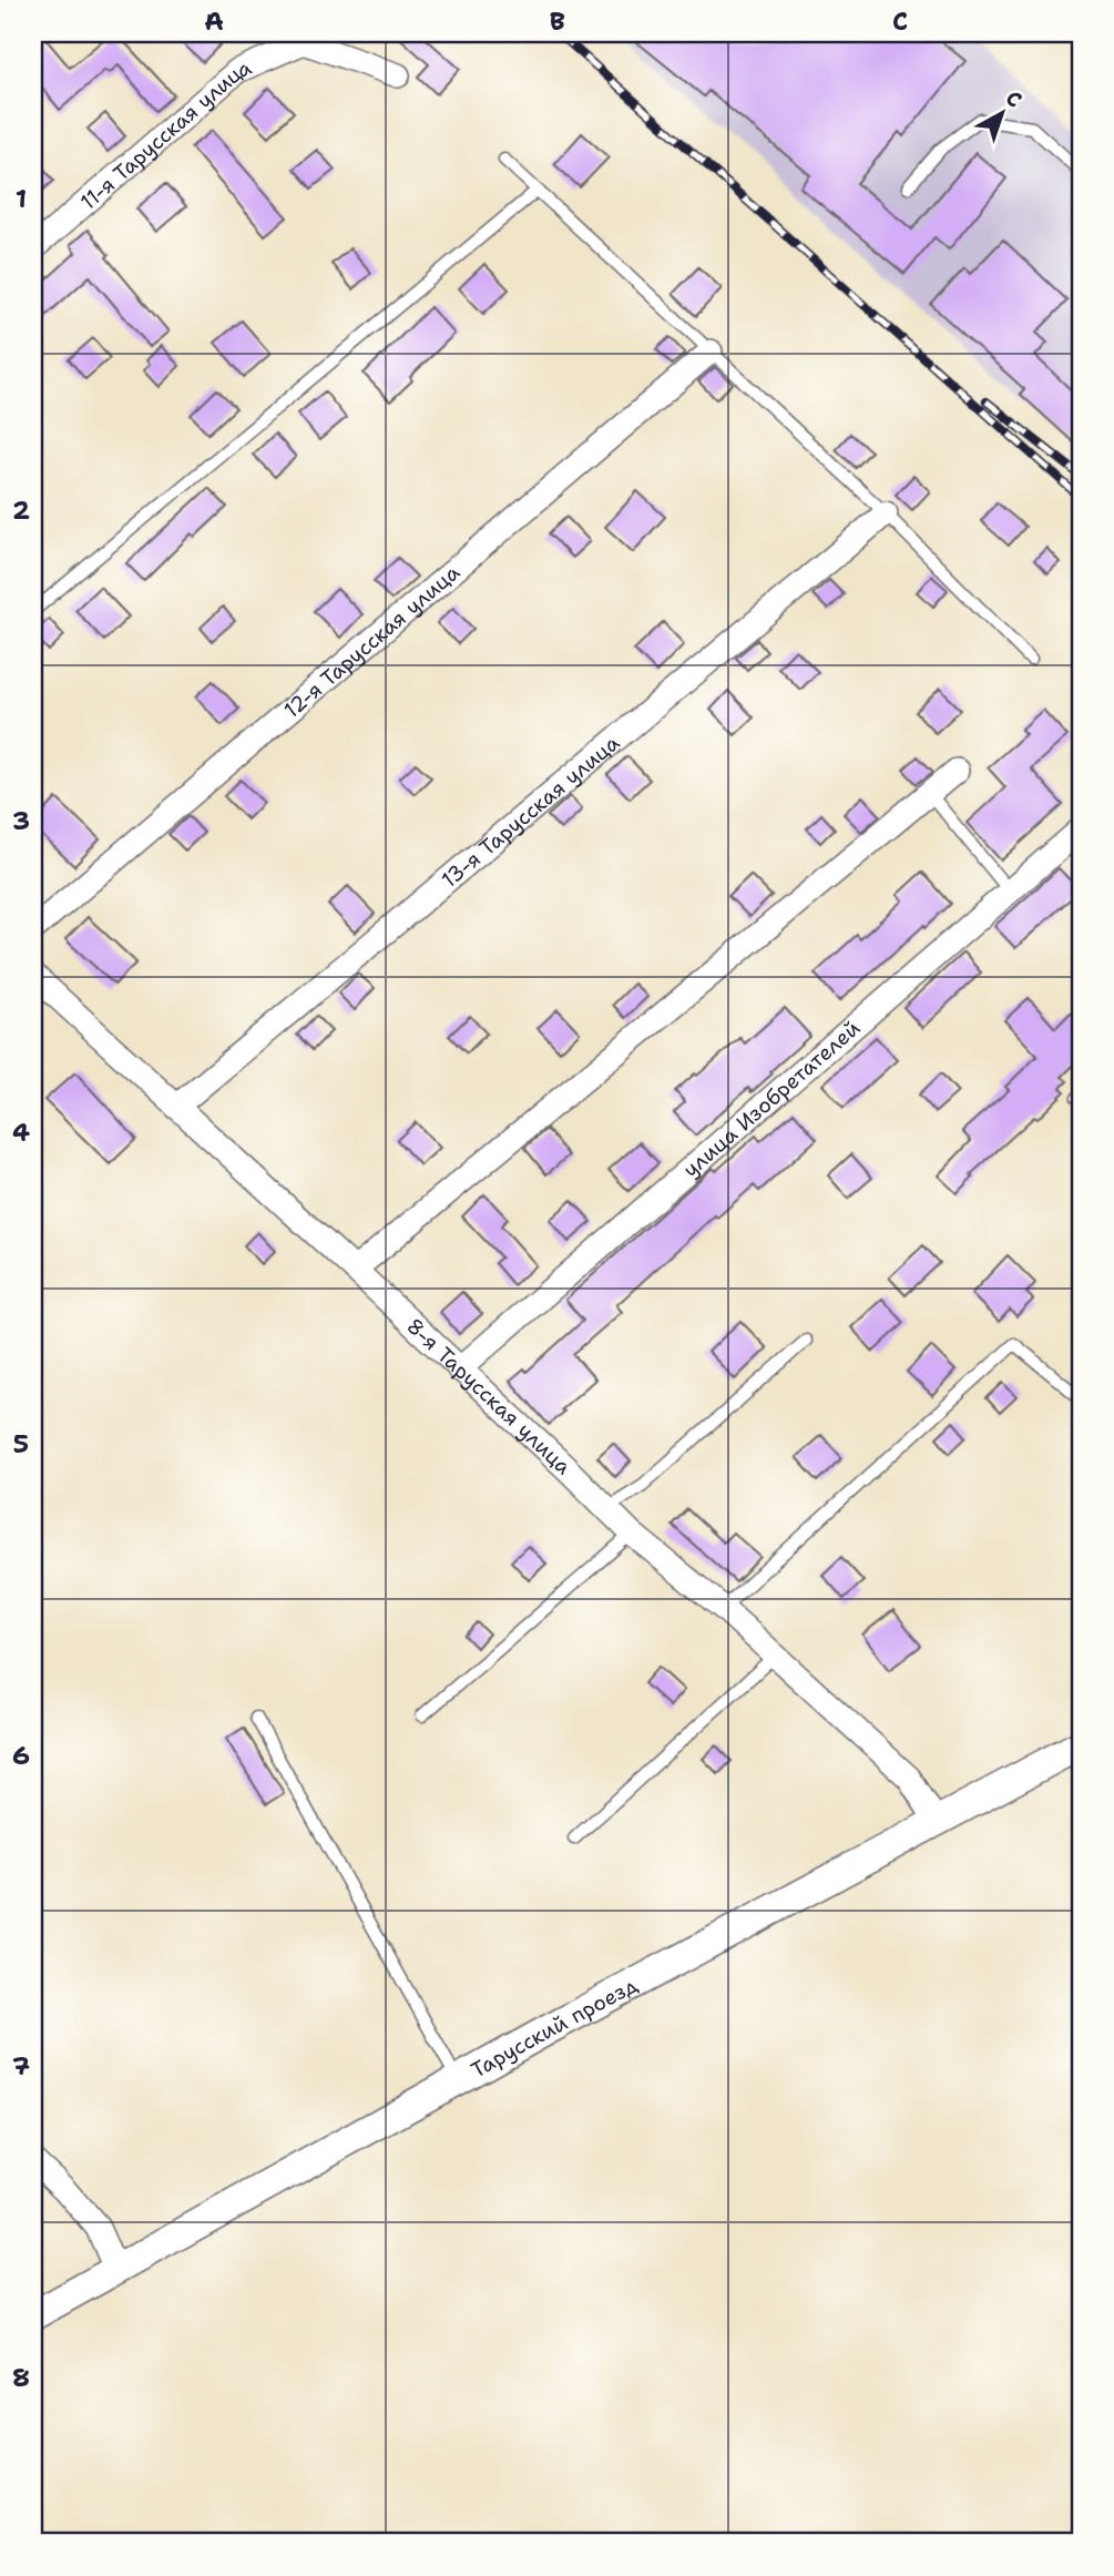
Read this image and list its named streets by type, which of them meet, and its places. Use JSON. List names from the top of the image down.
{
  "streets": {
    "street": [
      "11-я Тарусская улица",
      "12-я Тарусская улица",
      "13-я Тарусская улица",
      "улица Изобретателей",
      "8-я Тарусская улица",
      "Тарусский проезд"
    ]
  },
  "crossings": [
    ["13-я Тарусская улица", "8-я Тарусская улица"],
    ["улица Изобретателей", "8-я Тарусская улица"],
    ["8-я Тарусская улица", "Тарусский проезд"]
  ],
  "north": "top right",
  "grid": {
    "columns": ["A", "B", "C"],
    "rows": [
      "1",
      "2",
      "3",
      "4",
      "5",
      "6",
      "7",
      "8"
    ]
  }
}
